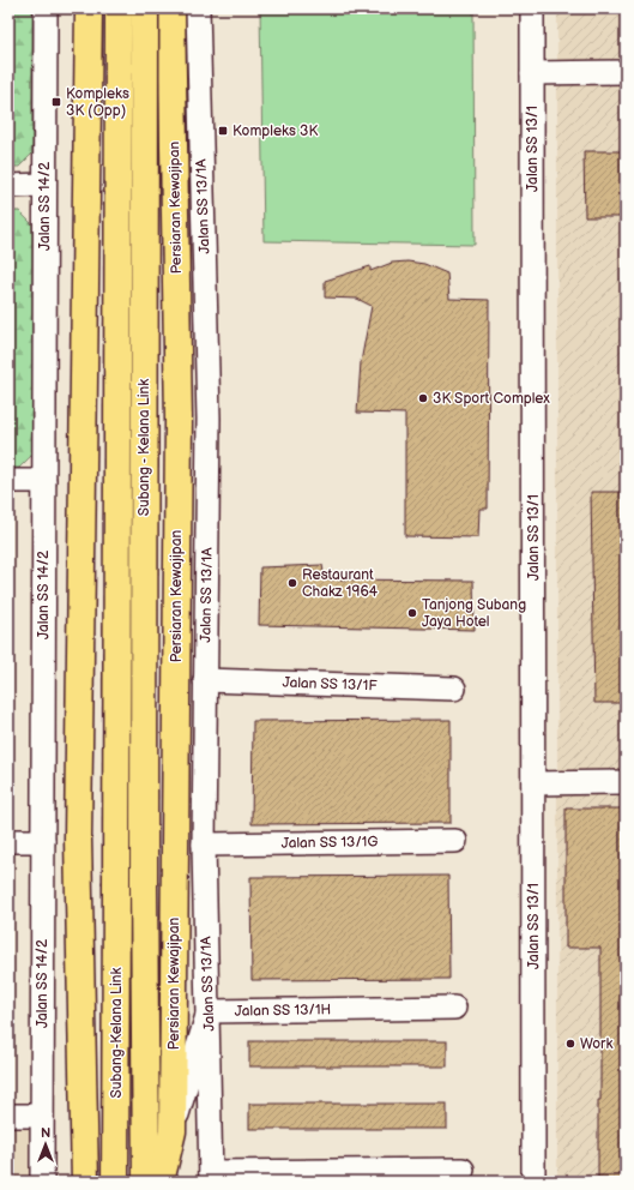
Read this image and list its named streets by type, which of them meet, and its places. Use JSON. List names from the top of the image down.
{
  "streets": {
    "main road": ["Persiaran Kewajipan", "Subang - Kelana Link", "Subang-Kelana Link"],
    "street": [
      "Jalan SS 13/1",
      "Jalan SS 14/2",
      "Jalan SS 13/1A",
      "Jalan SS 13/1F",
      "Jalan SS 13/1G",
      "Jalan SS 13/1H"
    ]
  },
  "crossings": [
    ["Jalan SS 13/1A", "Jalan SS 13/1F"],
    ["Jalan SS 13/1A", "Jalan SS 13/1G"],
    ["Jalan SS 13/1A", "Jalan SS 13/1H"],
    ["Subang - Kelana Link", "Subang-Kelana Link"]
  ],
  "places": {
    "transit": ["Kompleks 3K (Opp)", "Kompleks 3K"],
    "other": [
      "3K Sport Complex",
      "Restaurant Chakz 1964",
      "Tanjong Subang Jaya Hotel",
      "Work"
    ]
  },
  "north": "top"
}
